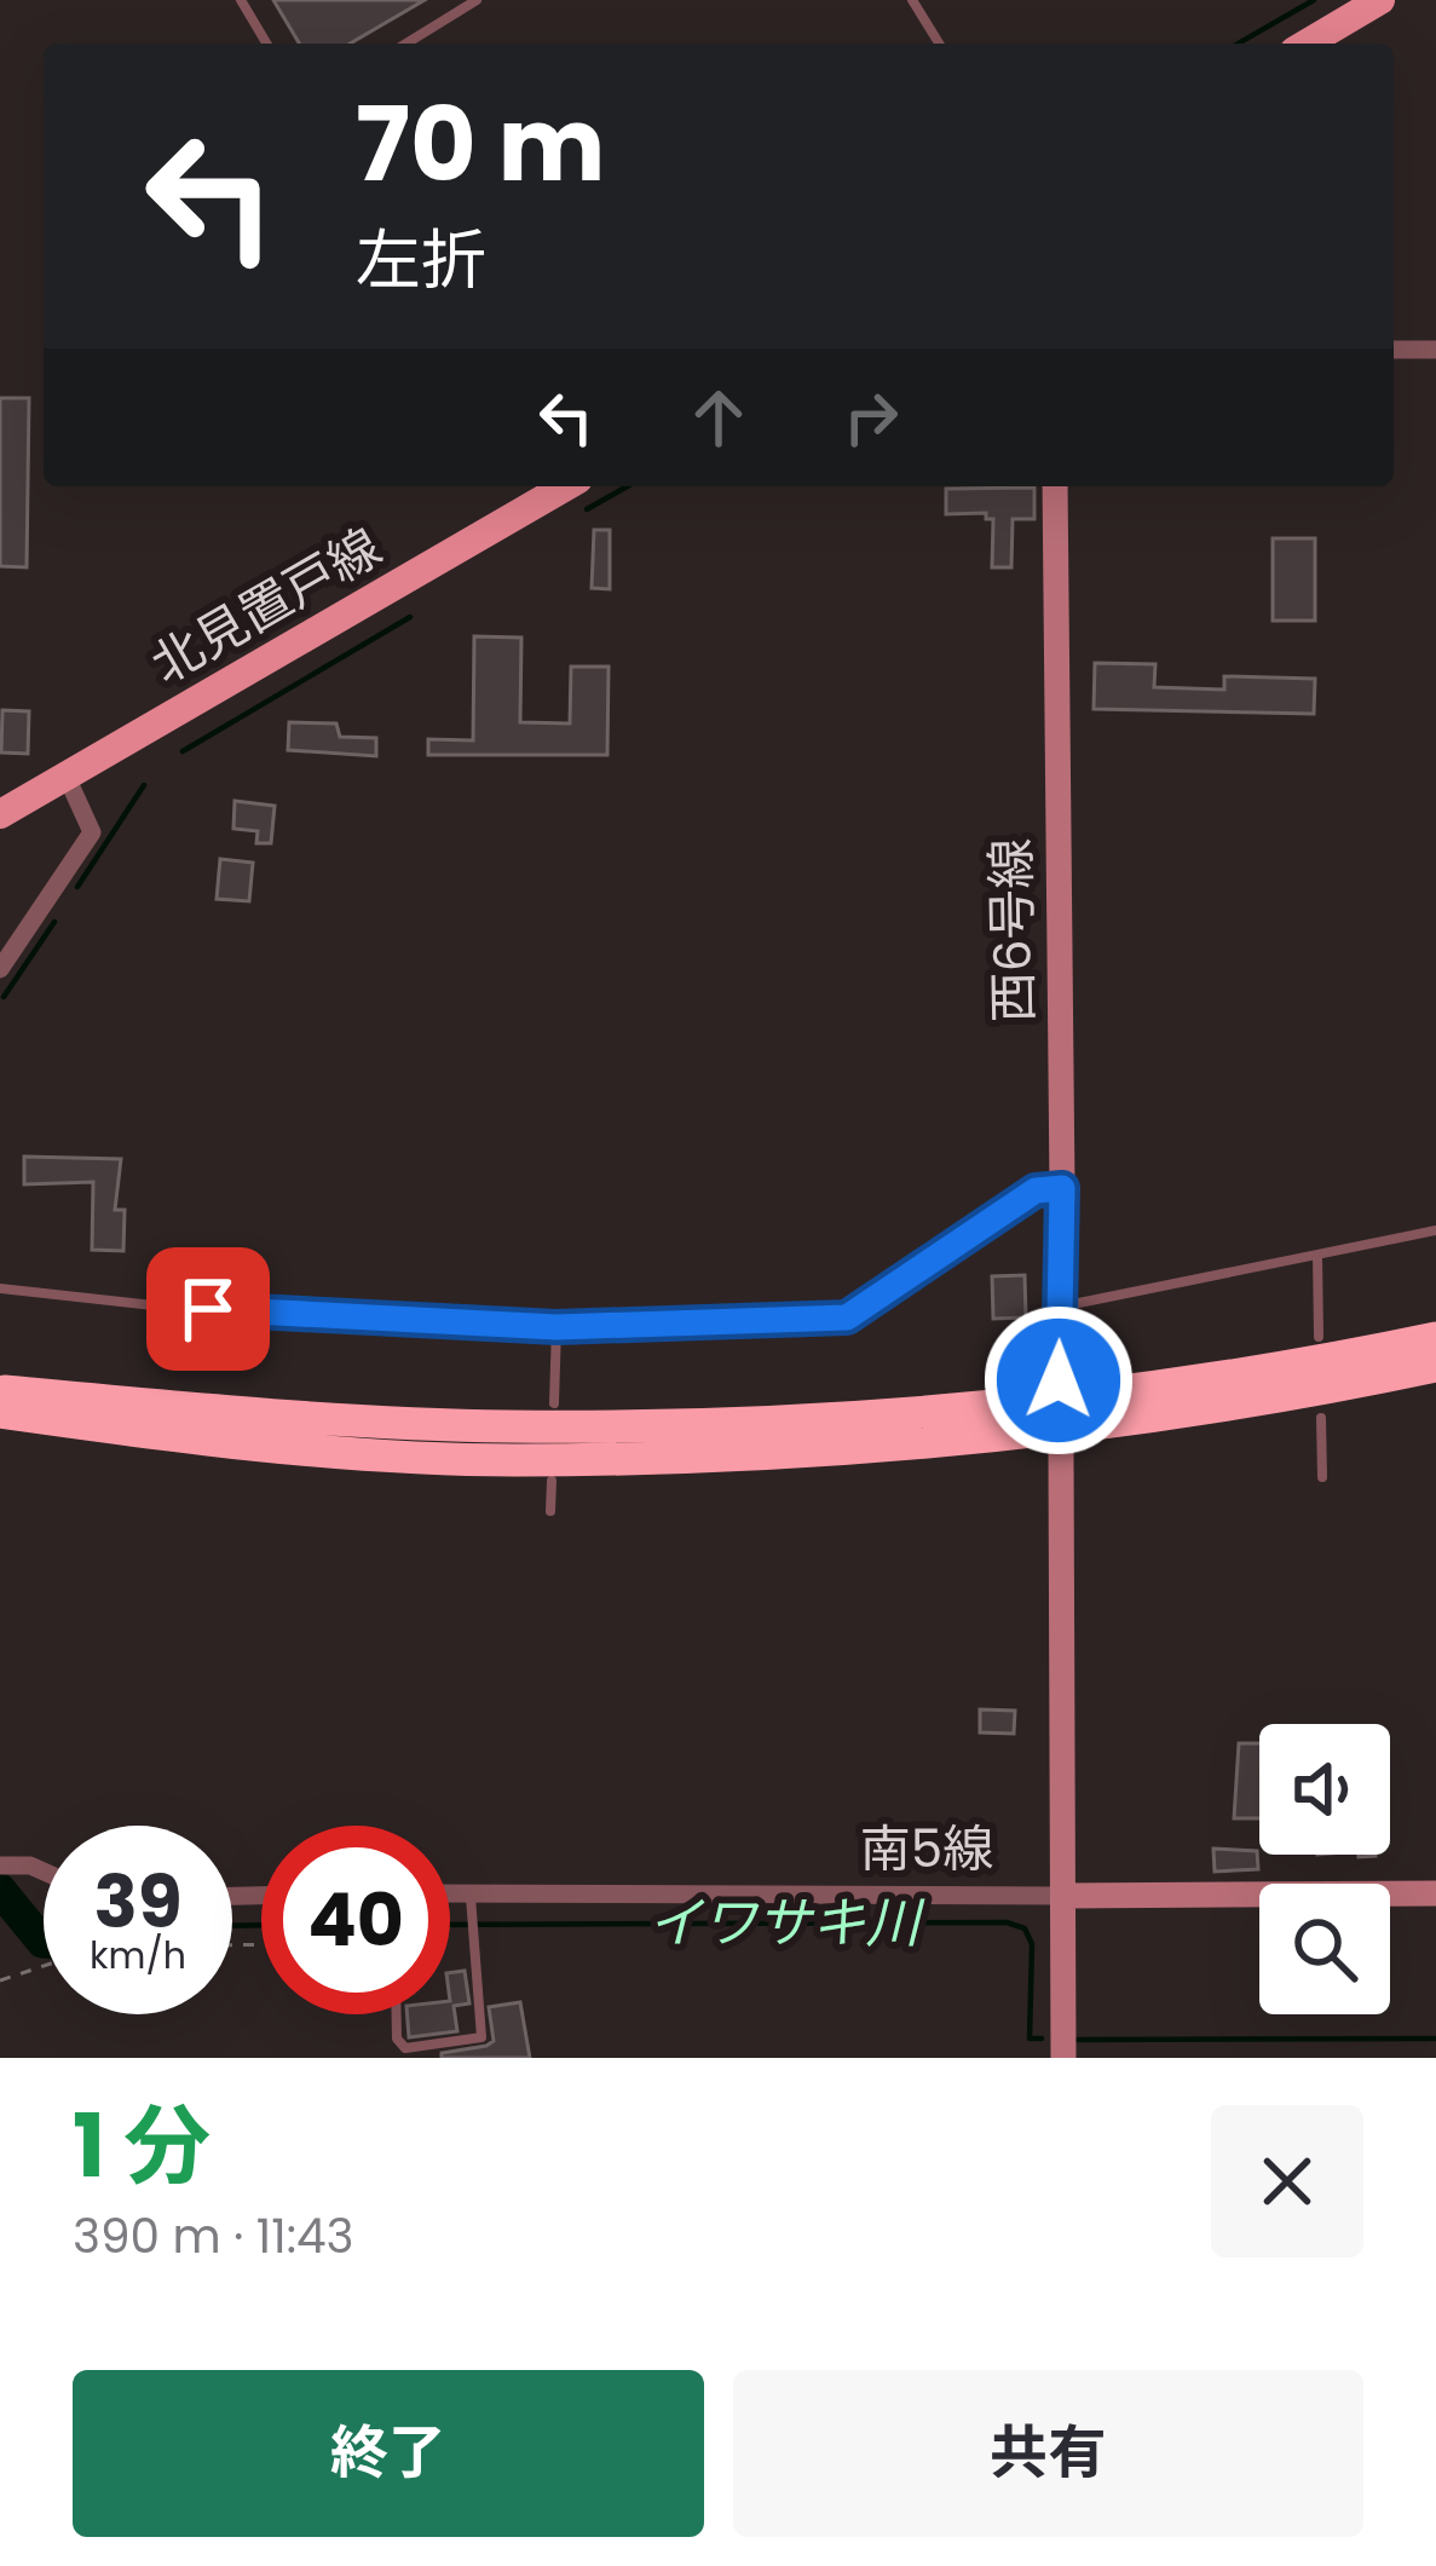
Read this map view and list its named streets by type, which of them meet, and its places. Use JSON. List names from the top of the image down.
{
  "streets": {
    "main road": ["北見置戸線"],
    "street": ["西6号線", "南5線"]
  },
  "water": ["イワサキ川"],
  "page": {
    "turn": ["70 m", "左折"],
    "speed": "39 km/h",
    "limit": "40",
    "heading": ["1 分", "390 m · 11:43"],
    "buttons": ["終了", "共有"]
  }
}
